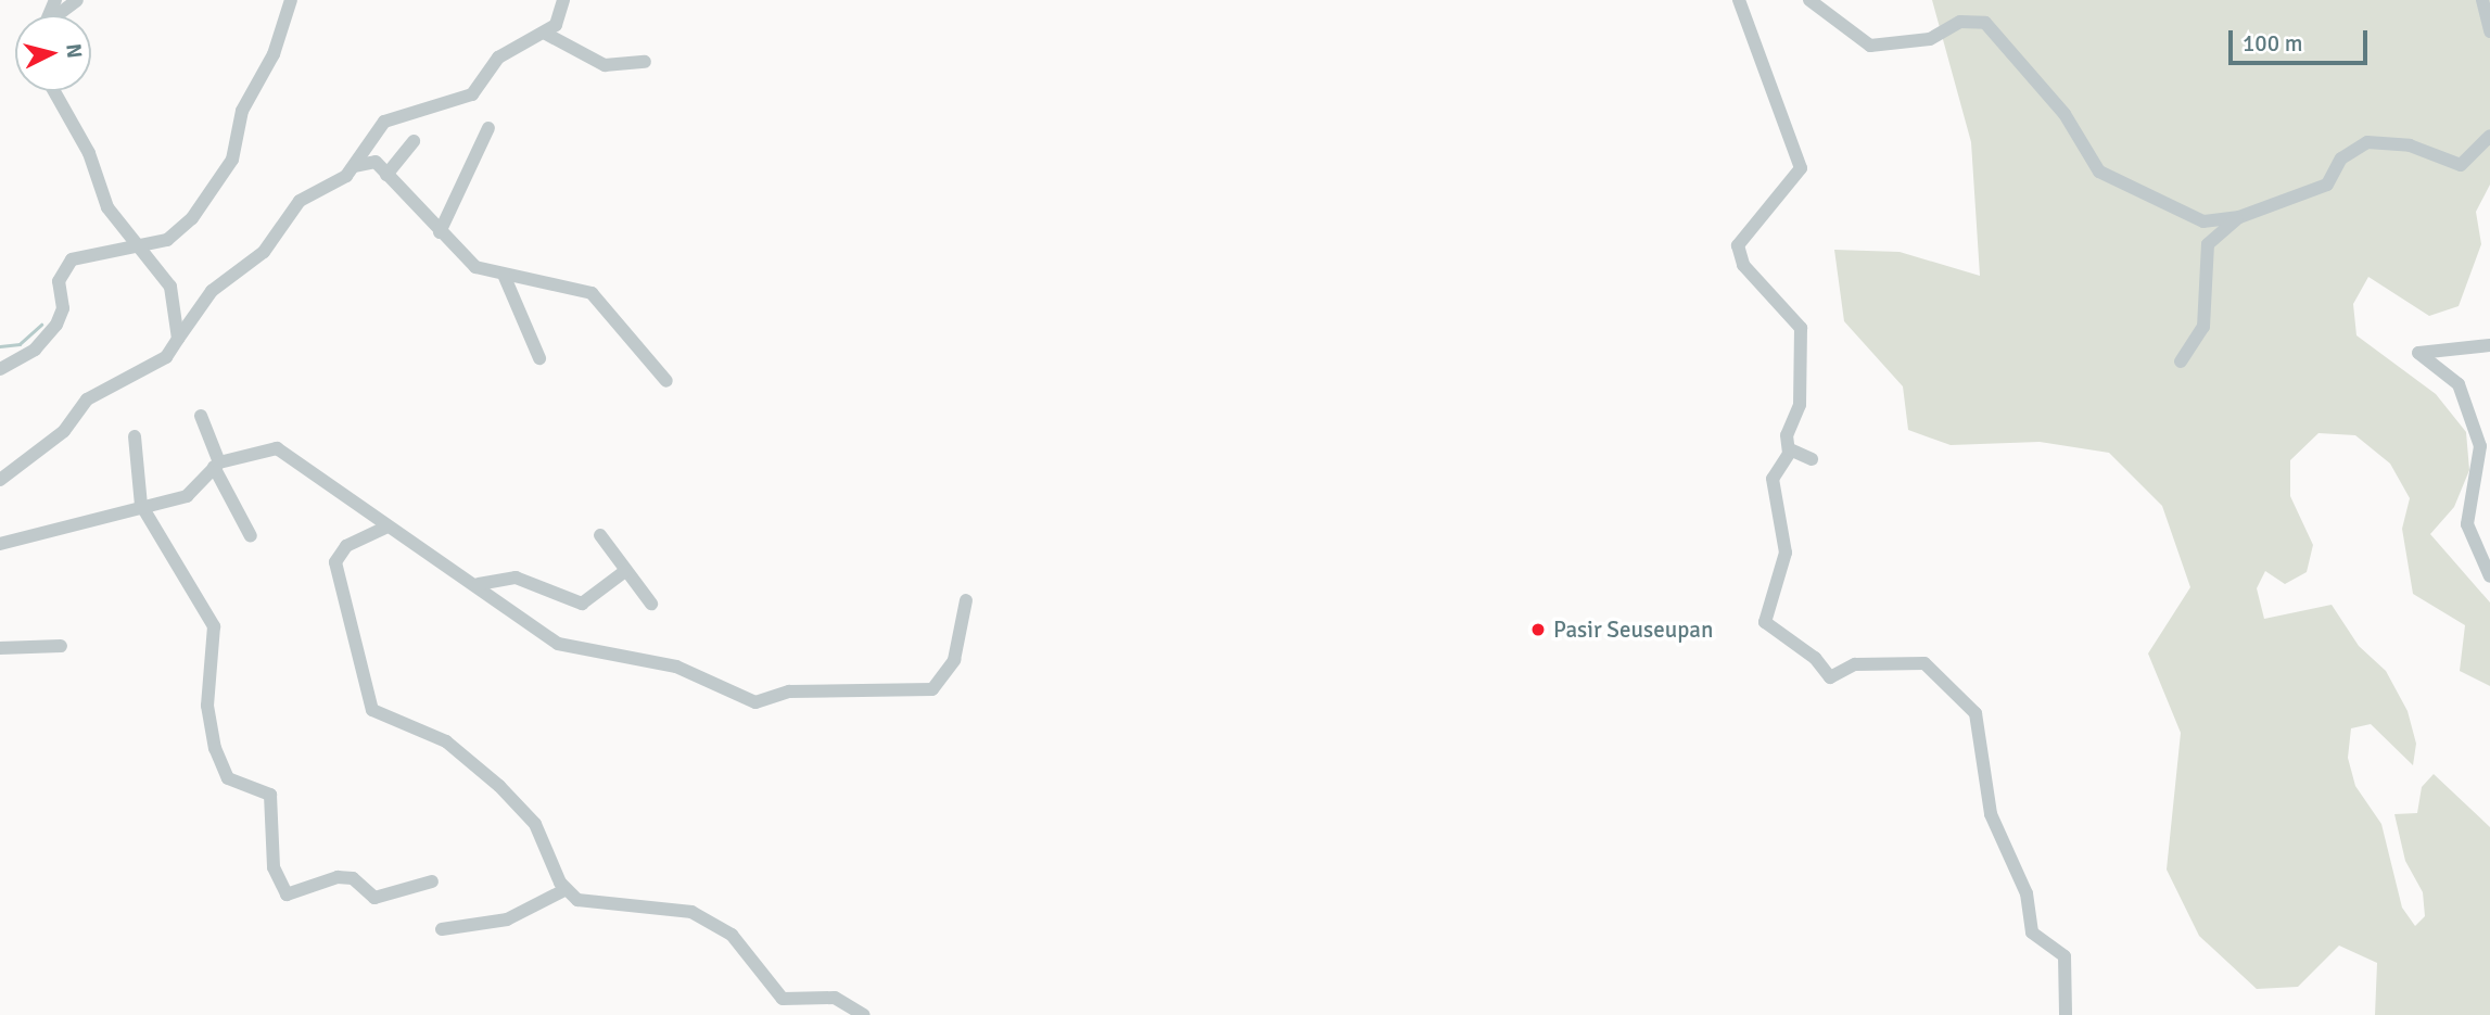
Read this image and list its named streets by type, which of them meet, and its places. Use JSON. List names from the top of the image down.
{
  "places": ["Pasir Seuseupan"],
  "scale_bar": "100 m",
  "north": "right"
}
